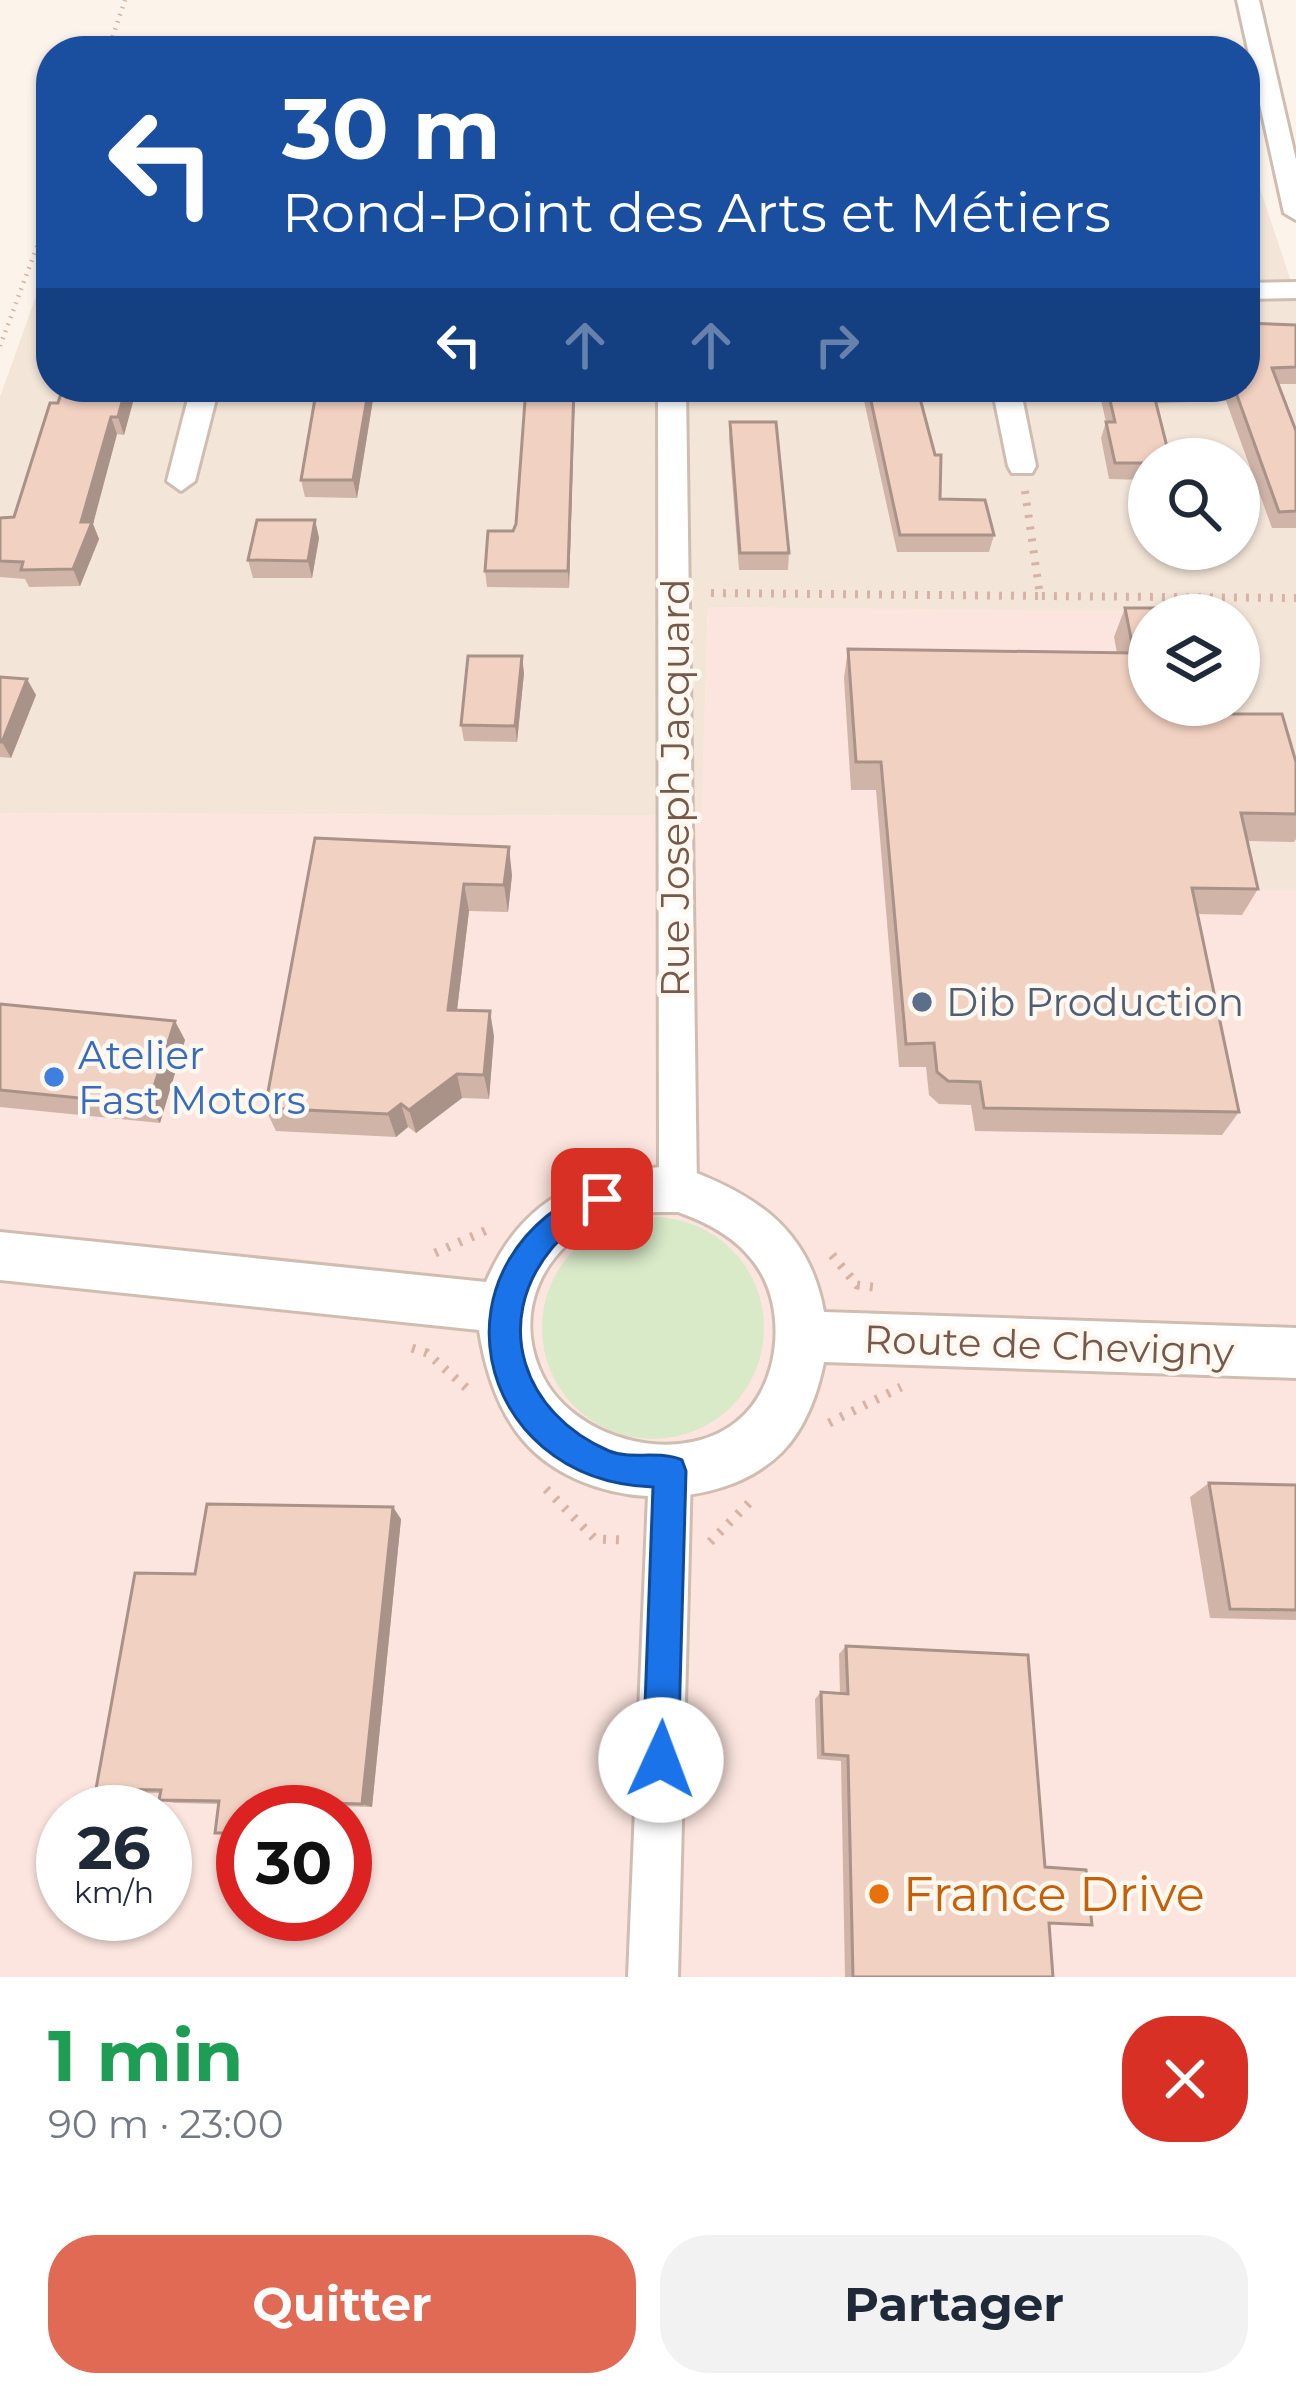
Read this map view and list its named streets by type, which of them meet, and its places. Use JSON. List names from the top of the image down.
{
  "streets": {
    "street": ["Rue Joseph Jacquard", "Route de Chevigny"]
  },
  "crossings": [
    ["Rue Joseph Jacquard", "Route de Chevigny"]
  ],
  "places": ["Dib Production", "Atelier Fast Motors", "France Drive"],
  "page": {
    "turn": ["30 m", "Rond-Point des Arts et Métiers"],
    "speed": "26 km/h",
    "limit": "30",
    "heading": ["1 min", "90 m · 23:00"],
    "buttons": ["Quitter", "Partager"]
  }
}
